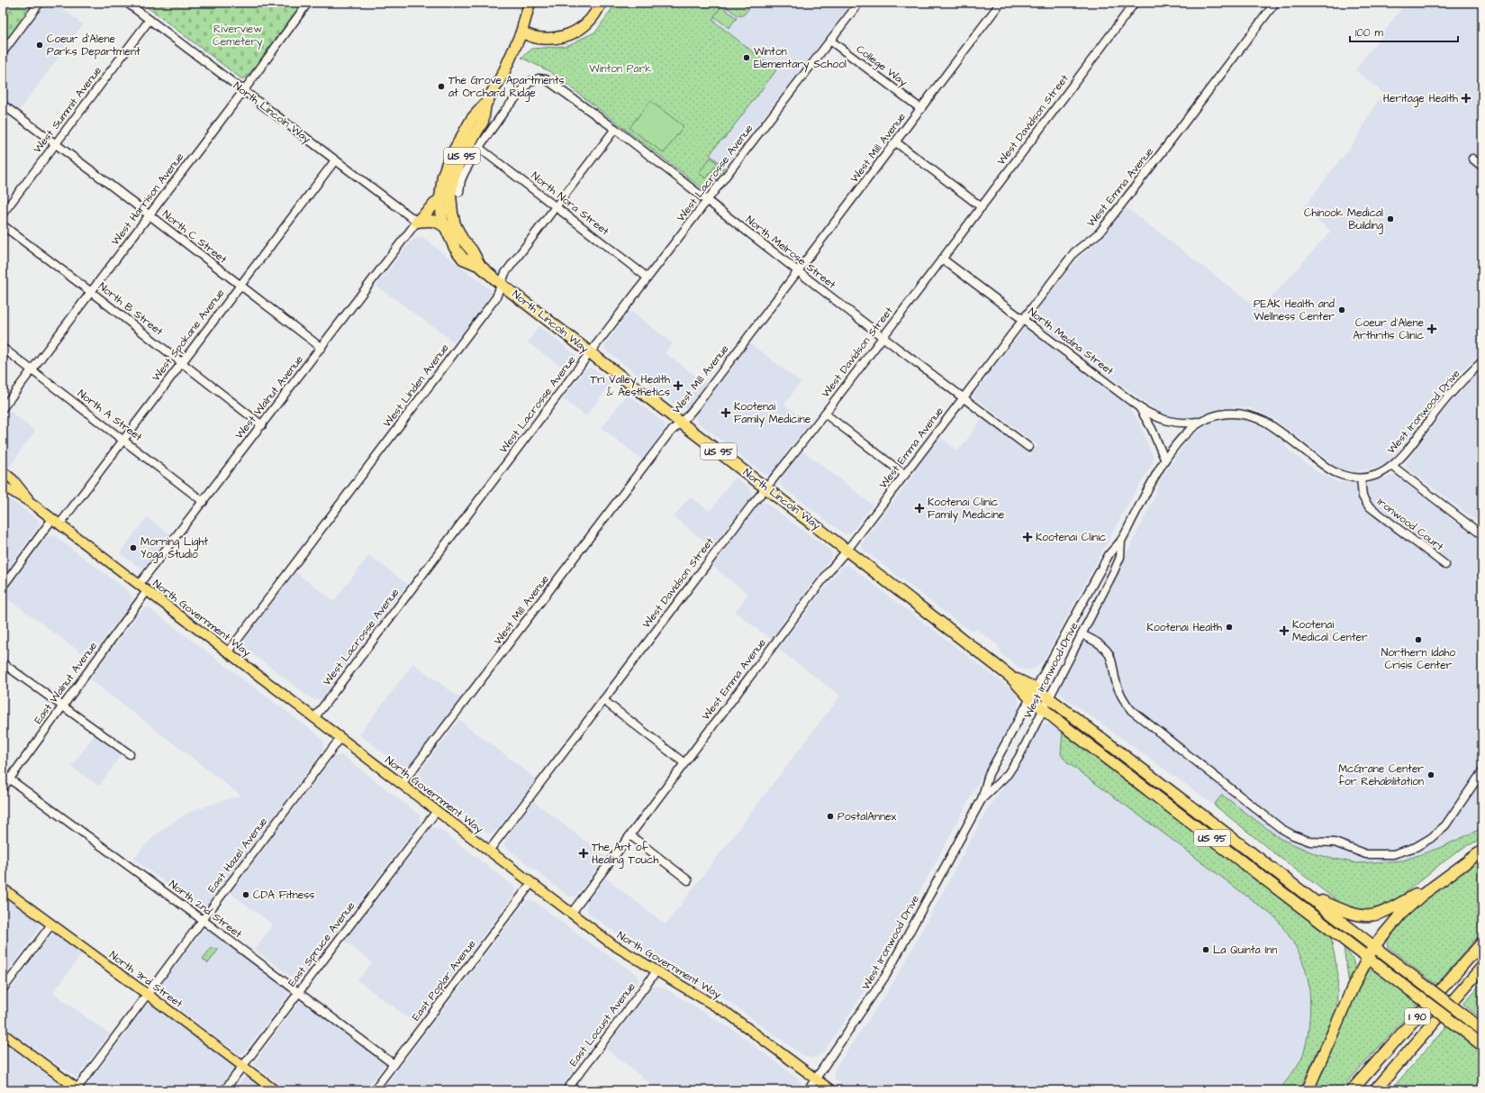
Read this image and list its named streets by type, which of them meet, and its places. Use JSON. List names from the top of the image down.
{
  "streets": {
    "highway": ["North Lincoln Way", "US 95", "I 90"],
    "main road": ["North Government Way", "North 3rd Street"],
    "street": [
      "College Way",
      "West Summit Avenue",
      "West Davidson Street",
      "West Mill Avenue",
      "West Lacrosse Avenue",
      "West Emma Avenue",
      "West Harrison Avenue",
      "North Nora Street",
      "North C Street",
      "North Melrose Street",
      "North B Street",
      "West Spokane Avenue",
      "North Medina Street",
      "West Linden Avenue",
      "West Walnut Avenue",
      "West Ironwood Drive",
      "North A Street",
      "Ironwood Court",
      "East Walnut Avenue",
      "East Hazel Avenue",
      "North 2nd Street",
      "East Spruce Avenue",
      "East Poplar Avenue",
      "East Locust Avenue"
    ]
  },
  "crossings": [
    ["College Way", "West Mill Avenue"],
    ["College Way", "West Lacrosse Avenue"],
    ["West Summit Avenue", "North Lincoln Way"],
    ["West Summit Avenue", "North C Street"],
    ["North Lincoln Way", "West Davidson Street"],
    ["North Lincoln Way", "West Mill Avenue"],
    ["North Lincoln Way", "US 95"],
    ["North Lincoln Way", "West Lacrosse Avenue"],
    ["North Lincoln Way", "West Emma Avenue"],
    ["North Lincoln Way", "West Harrison Avenue"],
    ["North Lincoln Way", "West Spokane Avenue"],
    ["North Lincoln Way", "West Linden Avenue"],
    ["North Lincoln Way", "West Walnut Avenue"],
    ["North Lincoln Way", "West Ironwood Drive"],
    ["West Davidson Street", "North Melrose Street"],
    ["West Davidson Street", "North Medina Street"],
    ["West Davidson Street", "North Government Way"],
    ["West Mill Avenue", "North Melrose Street"],
    ["West Mill Avenue", "North Government Way"],
    ["US 95", "West Linden Avenue"],
    ["US 95", "West Ironwood Drive"],
    ["West Lacrosse Avenue", "North Nora Street"],
    ["West Lacrosse Avenue", "North Melrose Street"],
    ["West Lacrosse Avenue", "North Government Way"],
    ["West Emma Avenue", "North Melrose Street"],
    ["West Emma Avenue", "North Medina Street"],
    ["West Emma Avenue", "North Government Way"],
    ["West Harrison Avenue", "North C Street"],
    ["West Harrison Avenue", "North B Street"],
    ["West Harrison Avenue", "North A Street"],
    ["North Nora Street", "North Melrose Street"],
    ["North Nora Street", "West Linden Avenue"],
    ["North C Street", "West Spokane Avenue"],
    ["North C Street", "West Walnut Avenue"],
    ["North Melrose Street", "West Linden Avenue"],
    ["North B Street", "West Spokane Avenue"],
    ["North B Street", "West Walnut Avenue"],
    ["West Spokane Avenue", "North A Street"],
    ["West Spokane Avenue", "North Government Way"],
    ["North Medina Street", "West Ironwood Drive"],
    ["West Linden Avenue", "North Government Way"],
    ["West Walnut Avenue", "North A Street"],
    ["West Walnut Avenue", "North Government Way"],
    ["West Ironwood Drive", "Ironwood Court"],
    ["West Ironwood Drive", "North Government Way"],
    ["North Government Way", "East Walnut Avenue"],
    ["North Government Way", "East Hazel Avenue"],
    ["North Government Way", "East Spruce Avenue"],
    ["North Government Way", "East Poplar Avenue"],
    ["North Government Way", "East Locust Avenue"],
    ["East Walnut Avenue", "North 2nd Street"],
    ["East Hazel Avenue", "North 2nd Street"],
    ["East Hazel Avenue", "North 3rd Street"],
    ["North 2nd Street", "East Spruce Avenue"],
    ["North 2nd Street", "East Poplar Avenue"],
    ["East Spruce Avenue", "North 3rd Street"]
  ],
  "parks": ["Riverview Cemetery", "Winton Park"],
  "places": {
    "other": [
      "Coeur d'Alene Parks Department",
      "Winton Elementary School",
      "The Grove Apartments at Orchard Ridge",
      "Chinook Medical Building",
      "PEAK Health and Wellness Center",
      "Morning Light Yoga Studio",
      "Kootenai Health",
      "Northern Idaho Crisis Center",
      "McGrane Center for Rehabilitation",
      "PostalAnnex",
      "CDA Fitness",
      "La Quinta Inn"
    ],
    "health": [
      "Heritage Health",
      "Coeur d'Alene Arthritis Clinic",
      "Tri Valley Health & Aesthetics",
      "Kootenai Family Medicine",
      "Kootenai Clinic Family Medicine",
      "Kootenai Clinic",
      "Kootenai Medical Center",
      "The Art of Healing Touch"
    ]
  },
  "scale_bar": "100 m"
}
